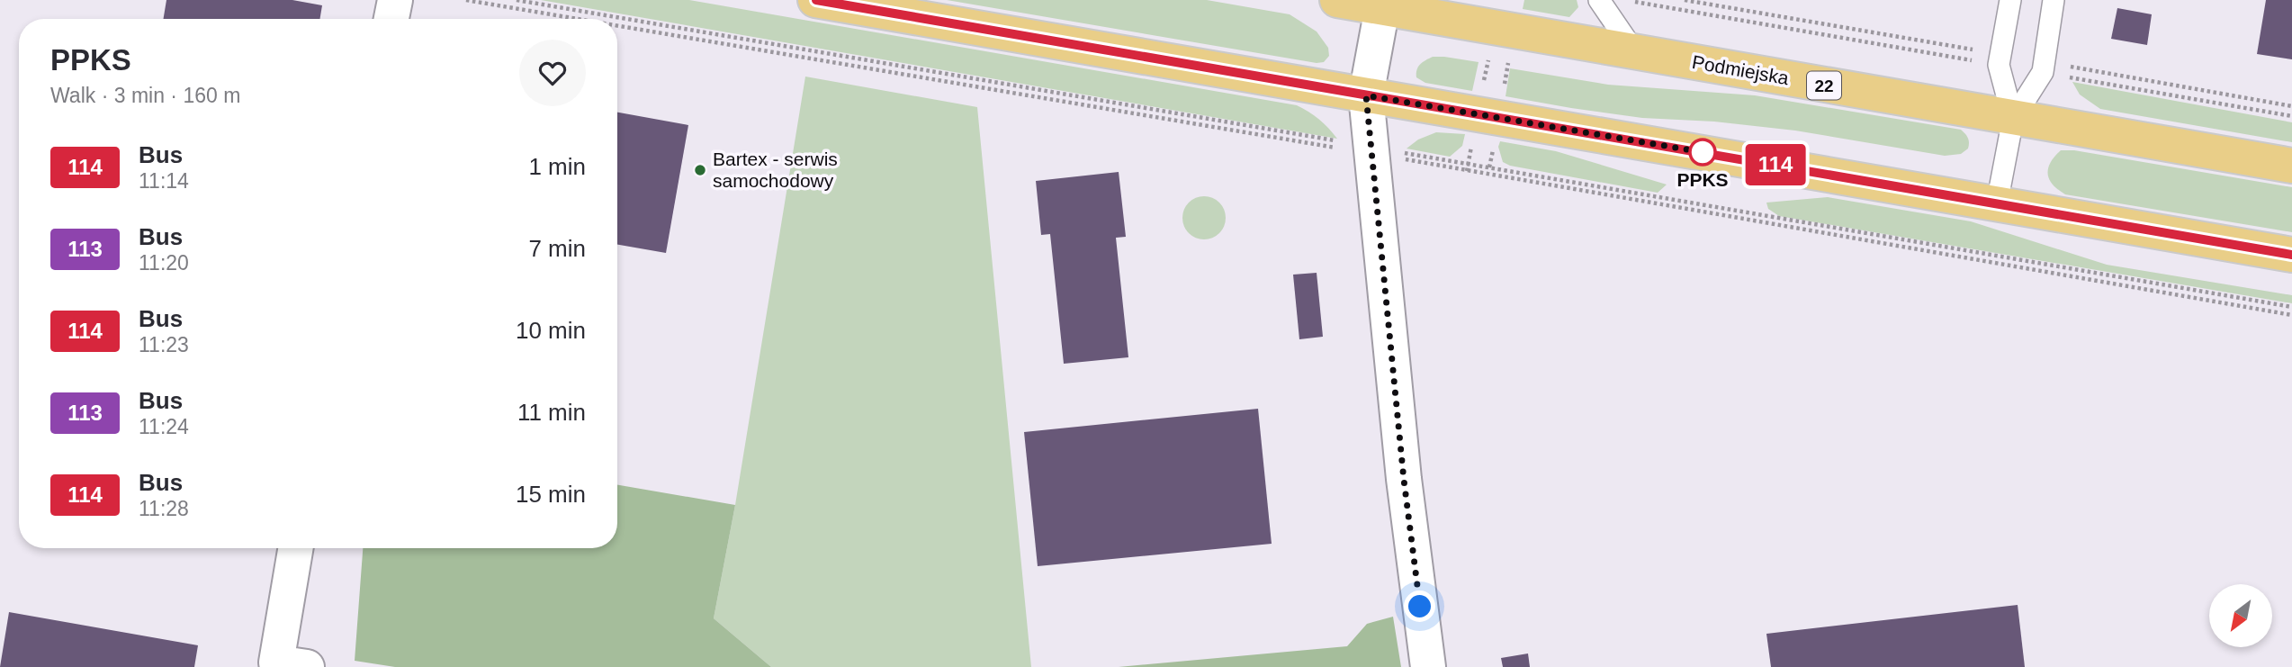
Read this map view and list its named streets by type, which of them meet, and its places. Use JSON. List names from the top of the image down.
{
  "streets": {
    "main road": ["Podmiejska", "22"]
  },
  "places": ["PPKS", "Bartex - serwis samochodowy"],
  "lines": ["bus line 114"],
  "north": "bottom left",
  "page": {
    "on_map": "114",
    "heading": ["PPKS", "Walk · 3 min · 160 m"],
    "list": [
      {
        "mark": "114",
        "name": "Bus",
        "note": "11:14",
        "value": "1 min"
      },
      {
        "mark": "113",
        "name": "Bus",
        "note": "11:20",
        "value": "7 min"
      },
      {
        "mark": "114",
        "name": "Bus",
        "note": "11:23",
        "value": "10 min"
      },
      {
        "mark": "113",
        "name": "Bus",
        "note": "11:24",
        "value": "11 min"
      },
      {
        "mark": "114",
        "name": "Bus",
        "note": "11:28",
        "value": "15 min"
      }
    ]
  }
}
